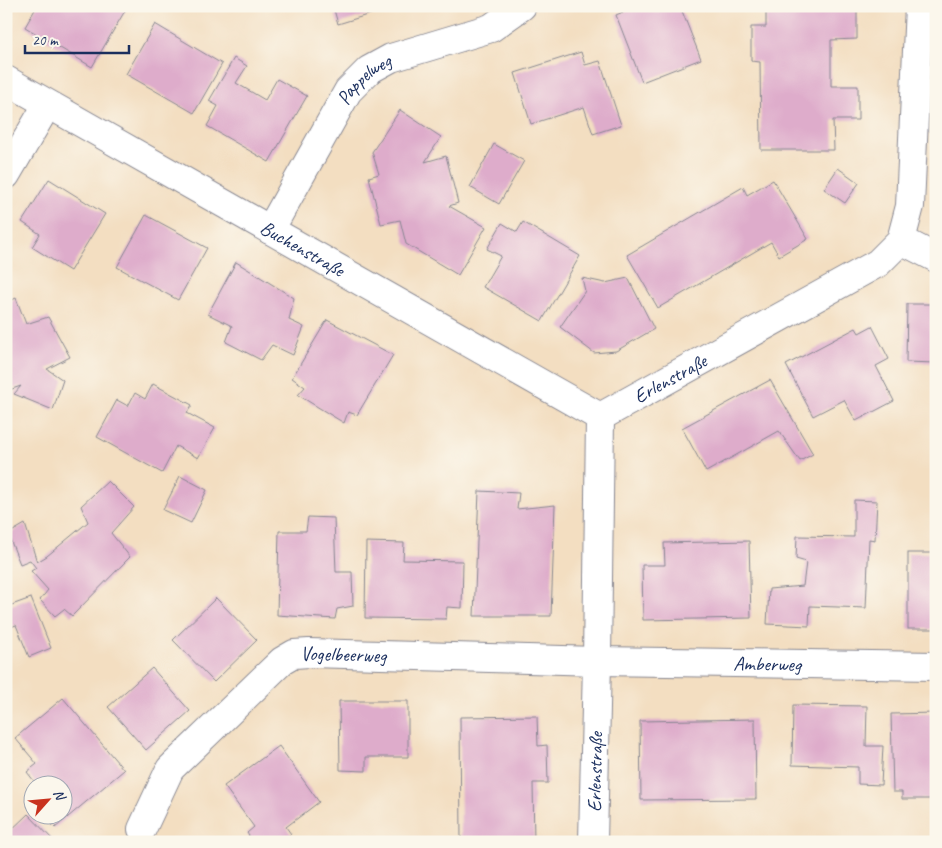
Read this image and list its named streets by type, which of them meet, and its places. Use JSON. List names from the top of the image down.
{
  "streets": {
    "street": [
      "Pappelweg",
      "Buchenstraße",
      "Erlenstraße",
      "Vogelbeerweg",
      "Amberweg"
    ]
  },
  "crossings": [
    ["Pappelweg", "Buchenstraße"],
    ["Buchenstraße", "Erlenstraße"],
    ["Erlenstraße", "Vogelbeerweg"],
    ["Erlenstraße", "Amberweg"],
    ["Vogelbeerweg", "Amberweg"]
  ],
  "scale_bar": "20 m",
  "north": "top right"
}
